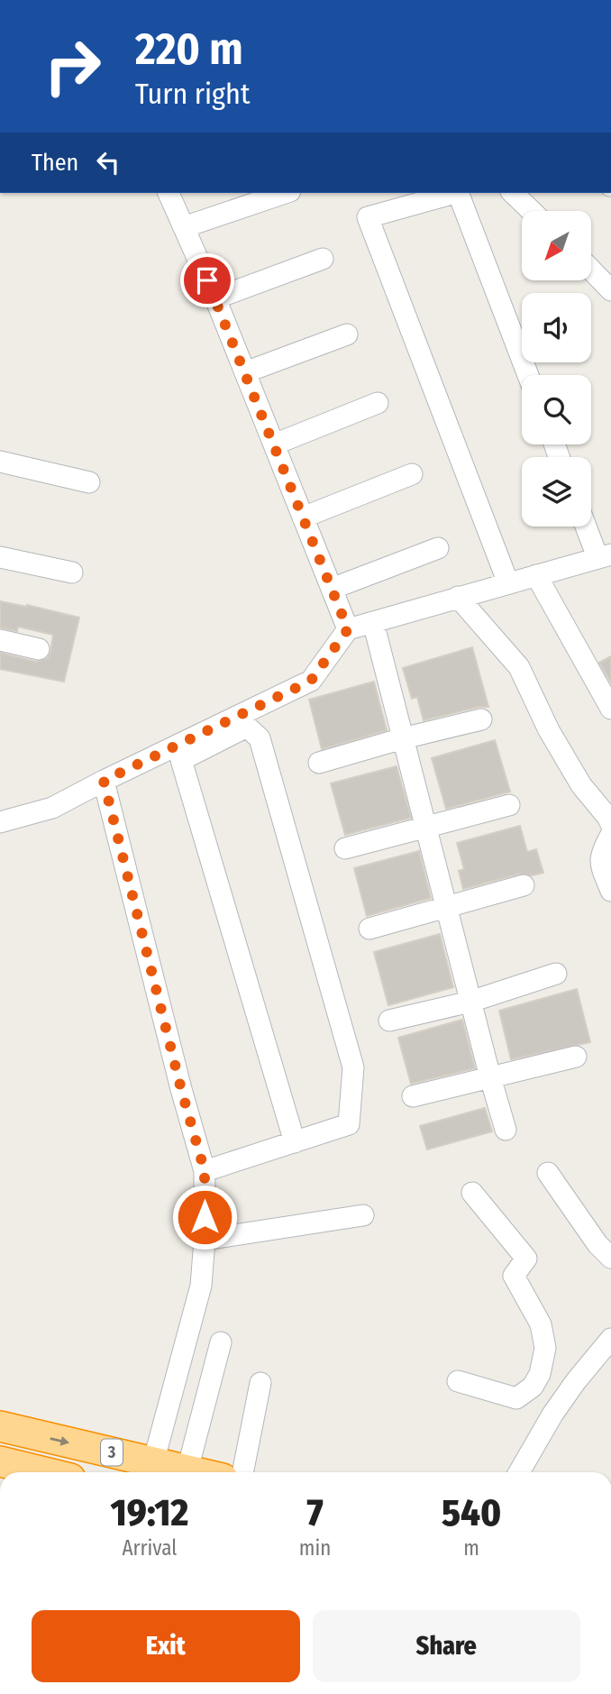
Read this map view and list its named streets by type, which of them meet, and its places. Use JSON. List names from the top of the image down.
{
  "streets": {
    "highway": ["3"]
  },
  "north": "bottom left",
  "page": {
    "turn": ["220 m", "Turn right"],
    "then": "Then",
    "eta": [
      "19:12",
      "Arrival",
      "7",
      "min",
      "540",
      "m"
    ],
    "buttons": ["Exit", "Share"]
  }
}
